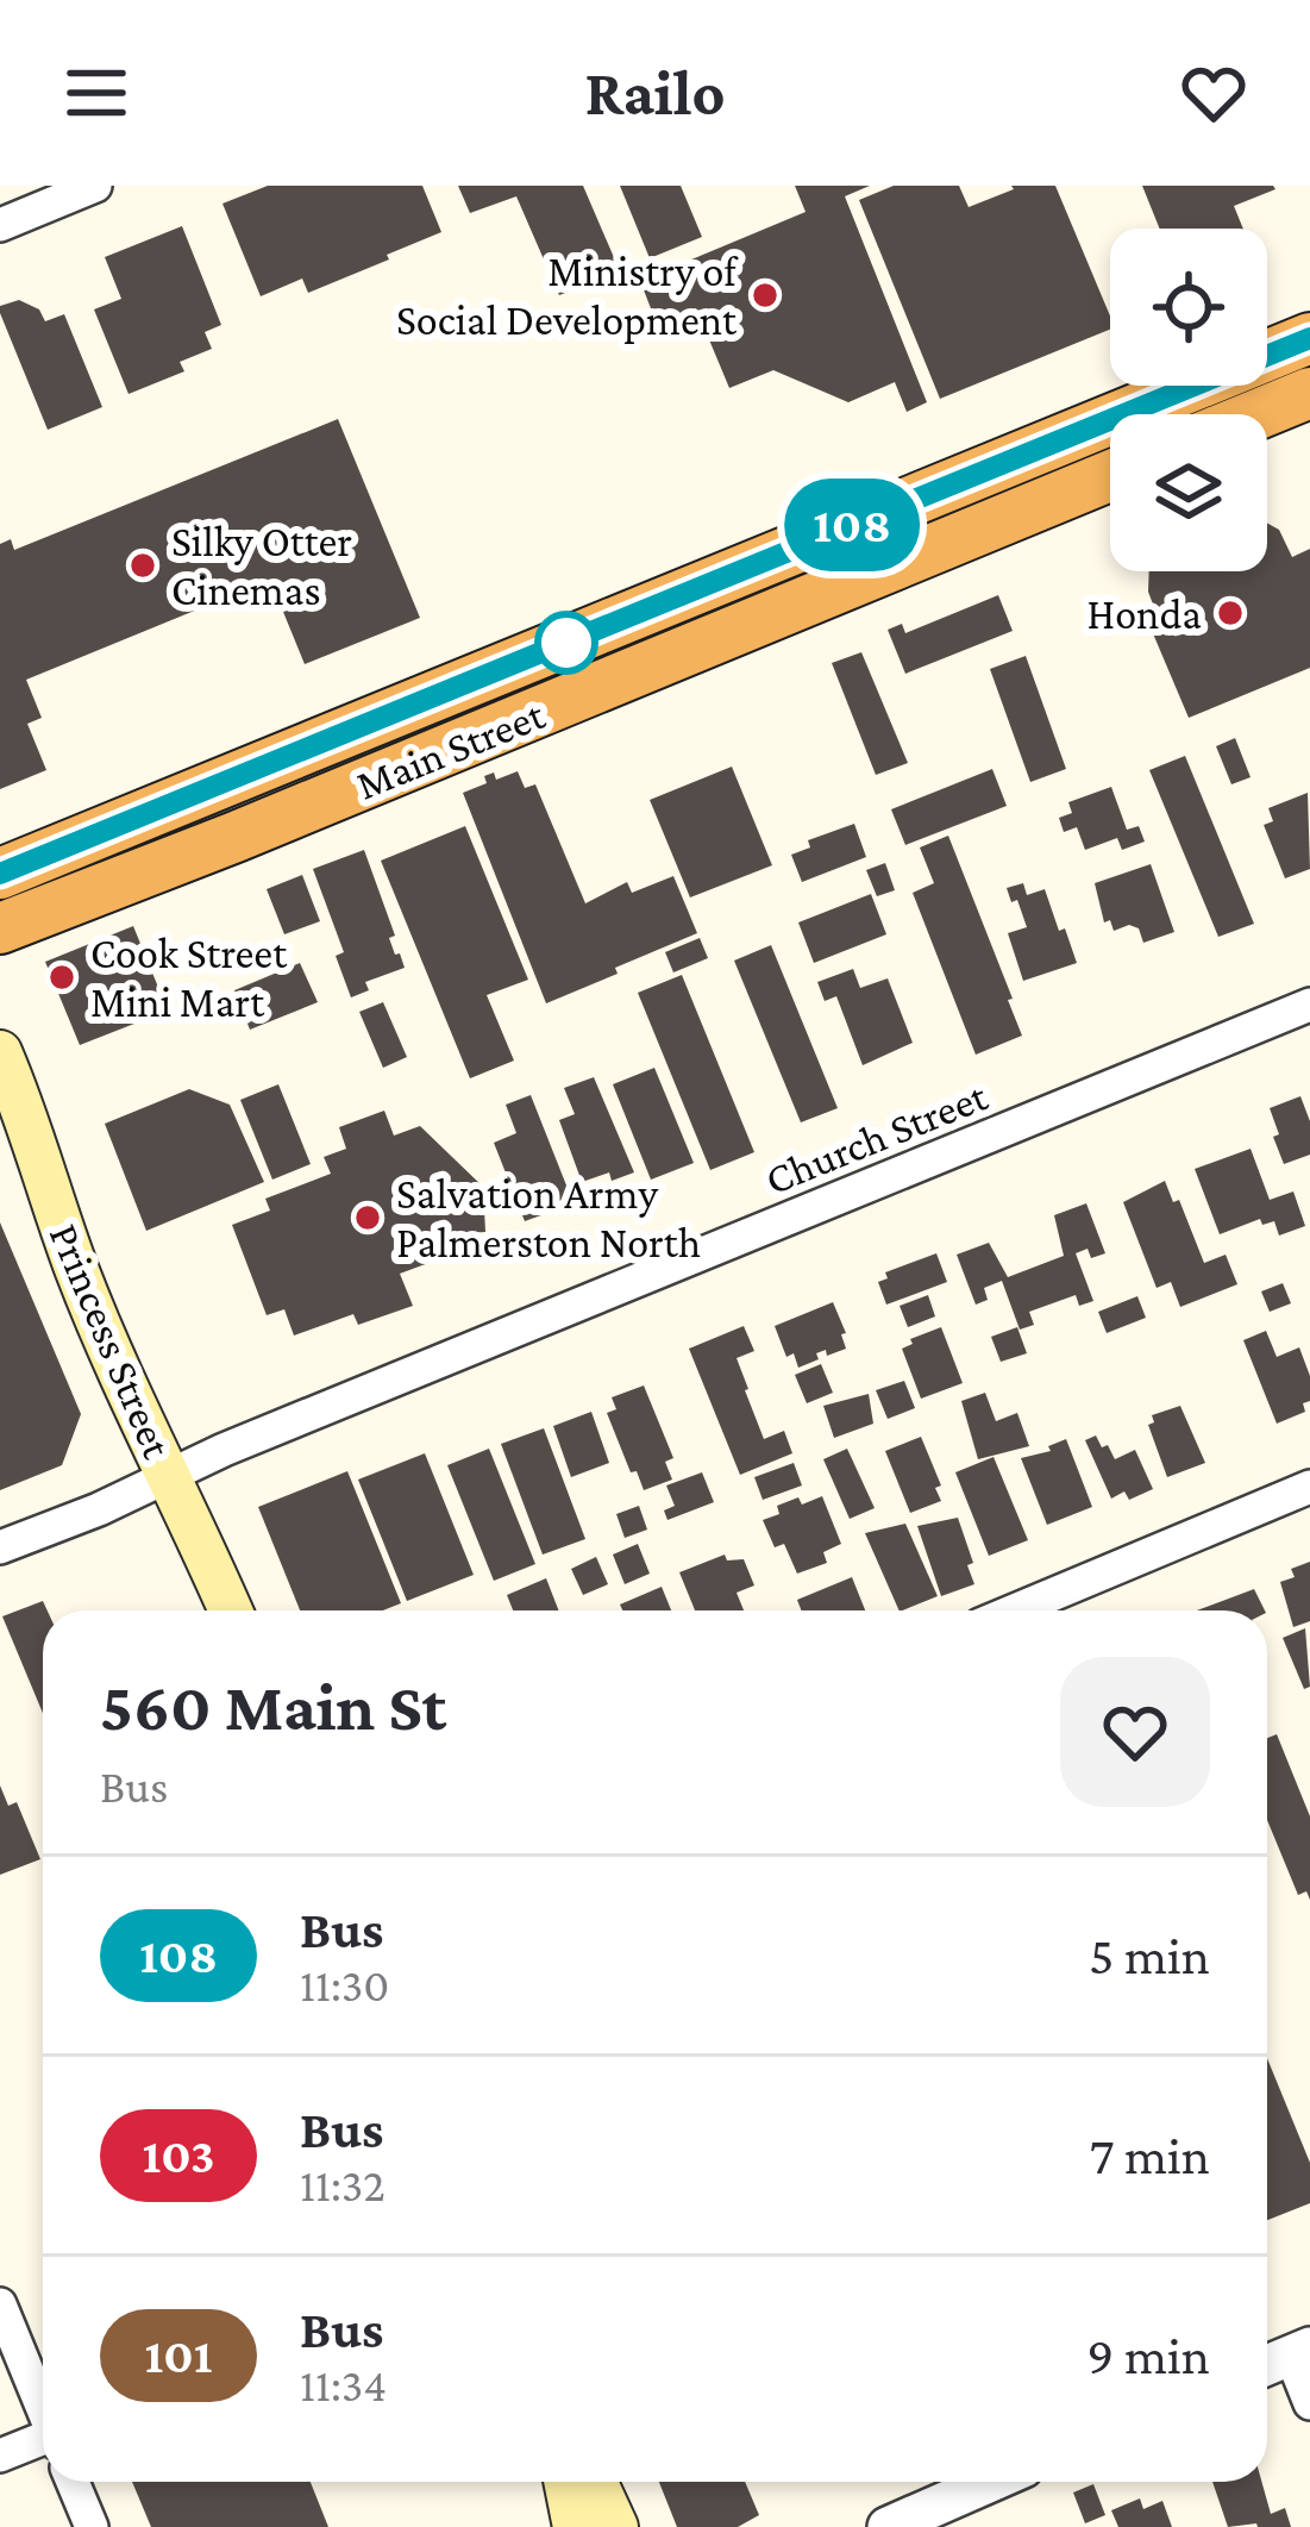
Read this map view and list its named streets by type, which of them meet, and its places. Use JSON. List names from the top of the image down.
{
  "streets": {
    "highway": ["Main Street"],
    "main road": ["Princess Street"],
    "street": ["Church Street"]
  },
  "crossings": [
    ["Church Street", "Princess Street"]
  ],
  "places": [
    "Ministry of Social Development",
    "Silky Otter Cinemas",
    "Honda",
    "Cook Street Mini Mart",
    "Salvation Army Palmerston North"
  ],
  "lines": ["bus line 108"],
  "page": {
    "header": "Railo",
    "on_map": "108",
    "heading": ["560 Main St", "Bus"],
    "list": [
      {
        "mark": "108",
        "name": "Bus",
        "note": "11:30",
        "value": "5 min"
      },
      {
        "mark": "103",
        "name": "Bus",
        "note": "11:32",
        "value": "7 min"
      },
      {
        "mark": "101",
        "name": "Bus",
        "note": "11:34",
        "value": "9 min"
      }
    ]
  }
}
